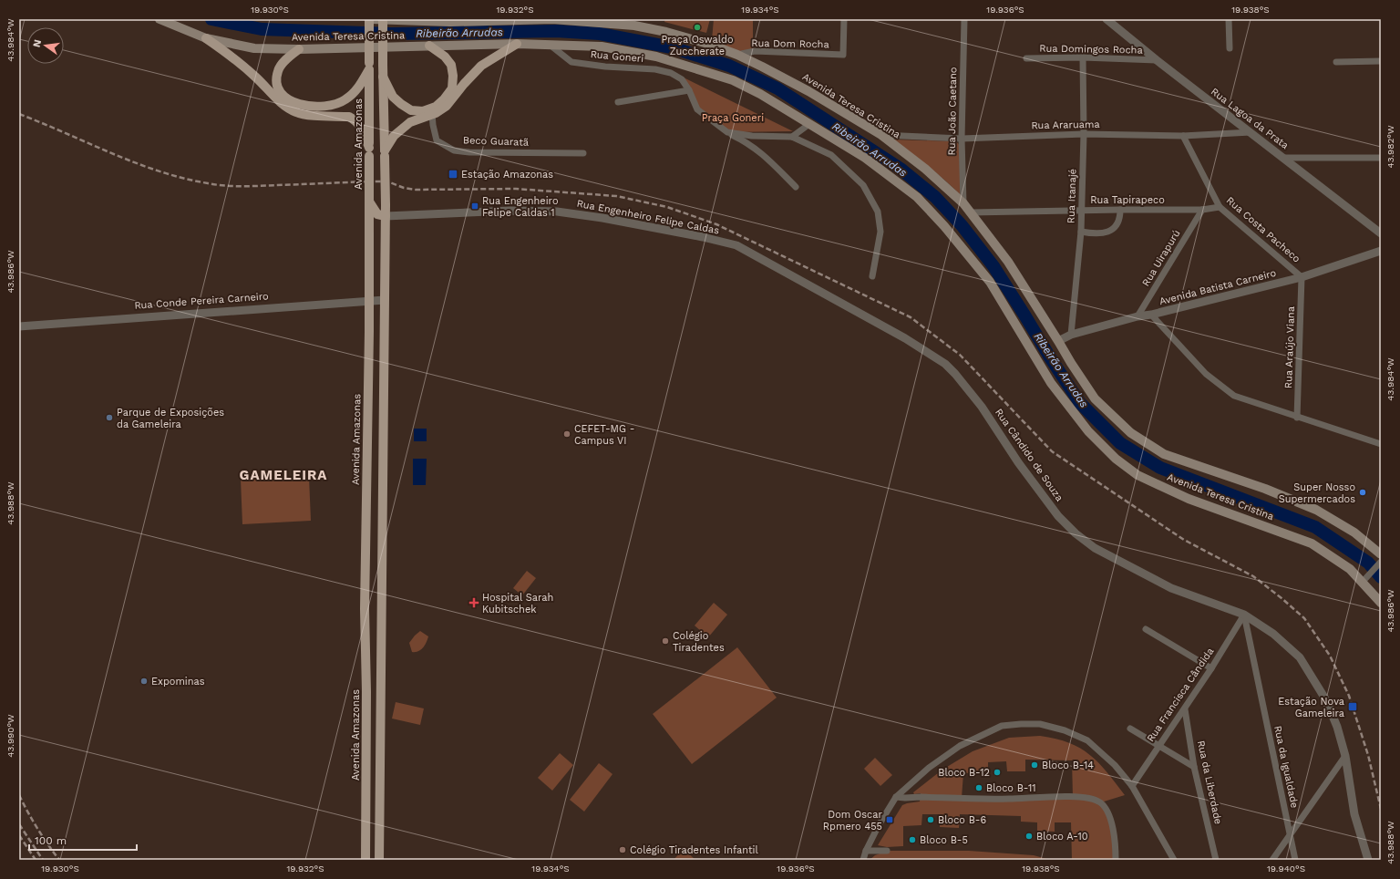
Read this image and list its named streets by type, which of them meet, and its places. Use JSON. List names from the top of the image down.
{
  "streets": {
    "main road": ["Avenida Teresa Cristina", "Avenida Amazonas"],
    "street": [
      "Rua Dom Rocha",
      "Rua Domingos Rocha",
      "Rua Goneri",
      "Rua João Caetano",
      "Rua Lagoa da Prata",
      "Rua Araruama",
      "Beco Guaratã",
      "Rua Itanajé",
      "Rua Tapirapeco",
      "Rua Engenheiro Felipe Caldas",
      "Rua Costa Pacheco",
      "Rua Uirapurú",
      "Avenida Batista Carneiro",
      "Rua Conde Pereira Carneiro",
      "Rua Araújo Viana",
      "Rua Cândido de Souza",
      "Rua Francisca Cândida",
      "Rua da Igualdade",
      "Rua da Liberdade"
    ]
  },
  "crossings": [
    ["Avenida Teresa Cristina", "Rua Dom Rocha"],
    ["Avenida Teresa Cristina", "Rua Goneri"],
    ["Avenida Teresa Cristina", "Rua João Caetano"],
    ["Avenida Teresa Cristina", "Rua Araruama"],
    ["Avenida Teresa Cristina", "Avenida Amazonas"],
    ["Avenida Teresa Cristina", "Rua Tapirapeco"],
    ["Avenida Teresa Cristina", "Avenida Batista Carneiro"],
    ["Rua Domingos Rocha", "Rua Lagoa da Prata"],
    ["Rua Domingos Rocha", "Rua Itanajé"],
    ["Rua João Caetano", "Rua Araruama"],
    ["Rua Lagoa da Prata", "Rua Araruama"],
    ["Rua Araruama", "Rua Itanajé"],
    ["Rua Araruama", "Rua Costa Pacheco"],
    ["Avenida Amazonas", "Rua Conde Pereira Carneiro"],
    ["Rua Itanajé", "Rua Tapirapeco"],
    ["Rua Itanajé", "Avenida Batista Carneiro"],
    ["Rua Tapirapeco", "Rua Costa Pacheco"],
    ["Rua Tapirapeco", "Rua Uirapurú"],
    ["Rua Engenheiro Felipe Caldas", "Rua Cândido de Souza"],
    ["Rua Costa Pacheco", "Avenida Batista Carneiro"],
    ["Rua Costa Pacheco", "Rua Araújo Viana"],
    ["Rua Uirapurú", "Avenida Batista Carneiro"],
    ["Avenida Batista Carneiro", "Rua Araújo Viana"],
    ["Rua Cândido de Souza", "Rua Francisca Cândida"],
    ["Rua Cândido de Souza", "Rua da Igualdade"],
    ["Rua Francisca Cândida", "Rua da Igualdade"],
    ["Rua Francisca Cândida", "Rua da Liberdade"]
  ],
  "districts": ["GAMELEIRA"],
  "water": ["Ribeirão Arrudas"],
  "parks": ["Praça Goneri"],
  "places": {
    "other": [
      "Praça Oswaldo Zuccherate",
      "Parque de Exposições da Gameleira",
      "CEFET-MG - Campus VI",
      "Super Nosso Supermercados",
      "Colégio Tiradentes",
      "Expominas",
      "Bloco B-14",
      "Bloco B-12",
      "Bloco B-11",
      "Bloco B-6",
      "Bloco A-10",
      "Bloco B-5",
      "Colégio Tiradentes Infantil"
    ],
    "transit": [
      "Estação Amazonas",
      "Rua Engenheiro Felipe Caldas 1",
      "Estação Nova Gameleira",
      "Dom Oscar Rpmero 455"
    ],
    "health": ["Hospital Sarah Kubitschek"]
  },
  "scale_bar": "100 m",
  "north": "left",
  "coordinates": [
    "19.930°S",
    "19.932°S",
    "19.934°S",
    "19.936°S",
    "19.938°S",
    "43.984°W",
    "43.982°W",
    "43.986°W",
    "43.988°W",
    "43.990°W",
    "19.940°S"
  ]
}
